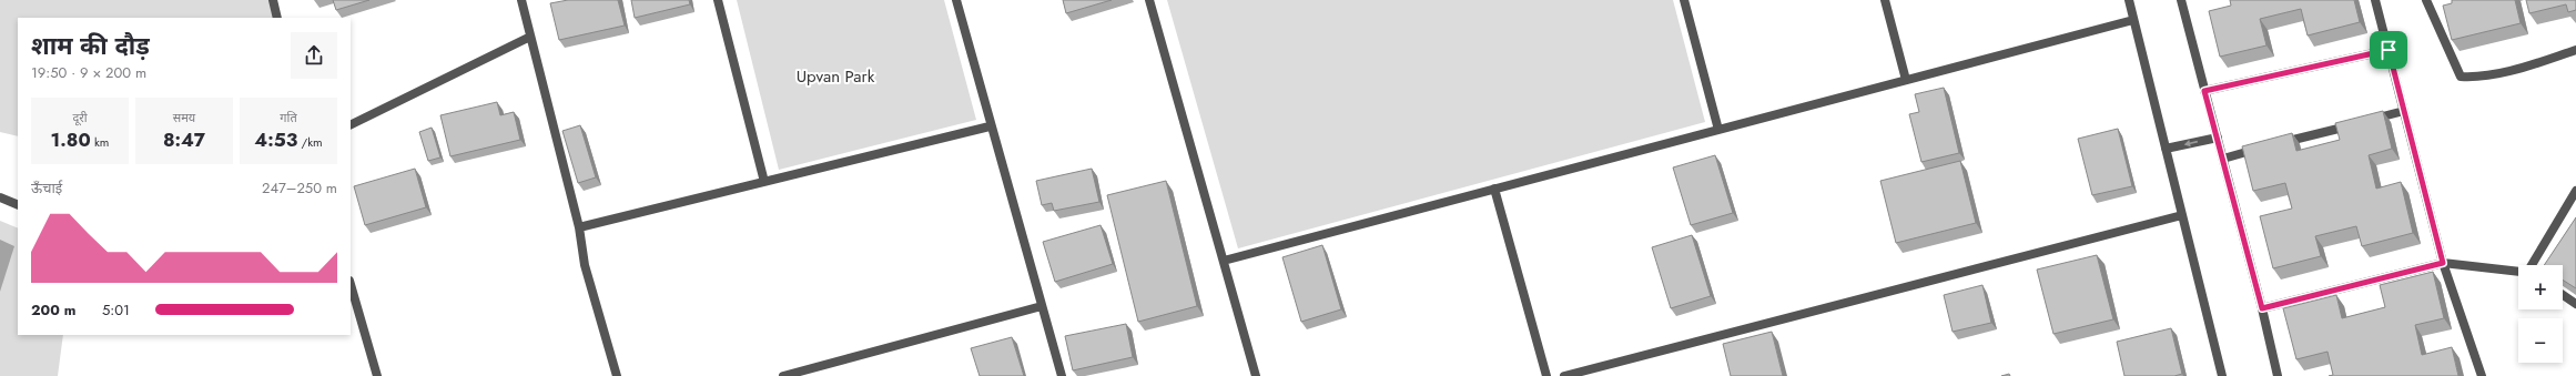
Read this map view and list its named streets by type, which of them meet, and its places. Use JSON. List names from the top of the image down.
{
  "parks": ["Upvan Park"],
  "page": {
    "heading": ["शाम की दौड़", "19:50 · 9 × 200 m"],
    "stats": [
      ["दूरी", "1.80 km"],
      ["समय", "8:47"],
      ["गति", "4:53 /km"]
    ],
    "chart": ["ऊँचाई", "247–250 m"],
    "map_buttons": ["+", "−"],
    "list": [
      {
        "name": "200 m",
        "note": "5:01"
      }
    ]
  }
}
